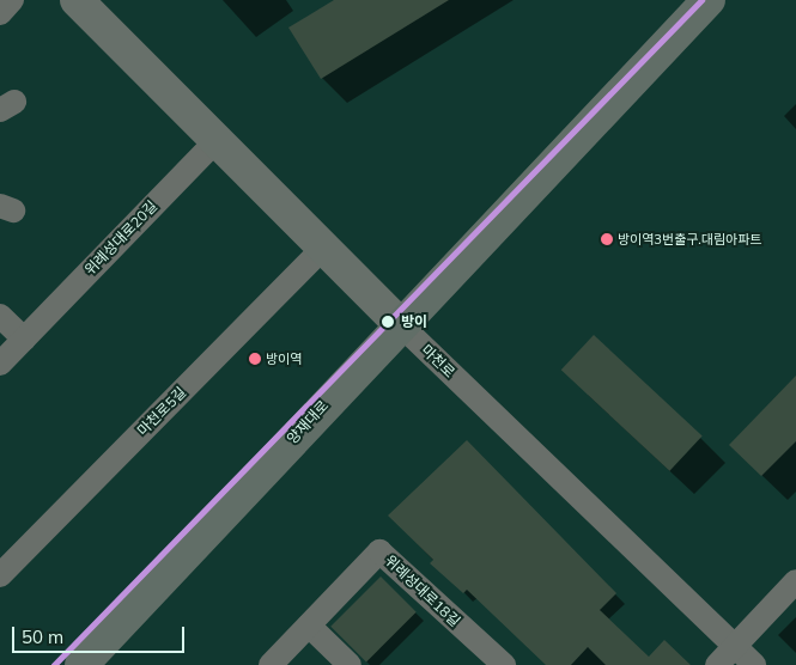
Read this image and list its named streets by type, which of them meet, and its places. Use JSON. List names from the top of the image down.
{
  "streets": {
    "main road": ["양재대로"],
    "street": [
      "위례성대로20길",
      "마천로",
      "마천로5길",
      "위례성대로18길"
    ]
  },
  "crossings": [
    ["위례성대로20길", "마천로"],
    ["마천로", "마천로5길"],
    ["마천로", "양재대로"]
  ],
  "places": ["방이역3번출구.대림아파트", "방이", "방이역"],
  "scale_bar": "50 m"
}
